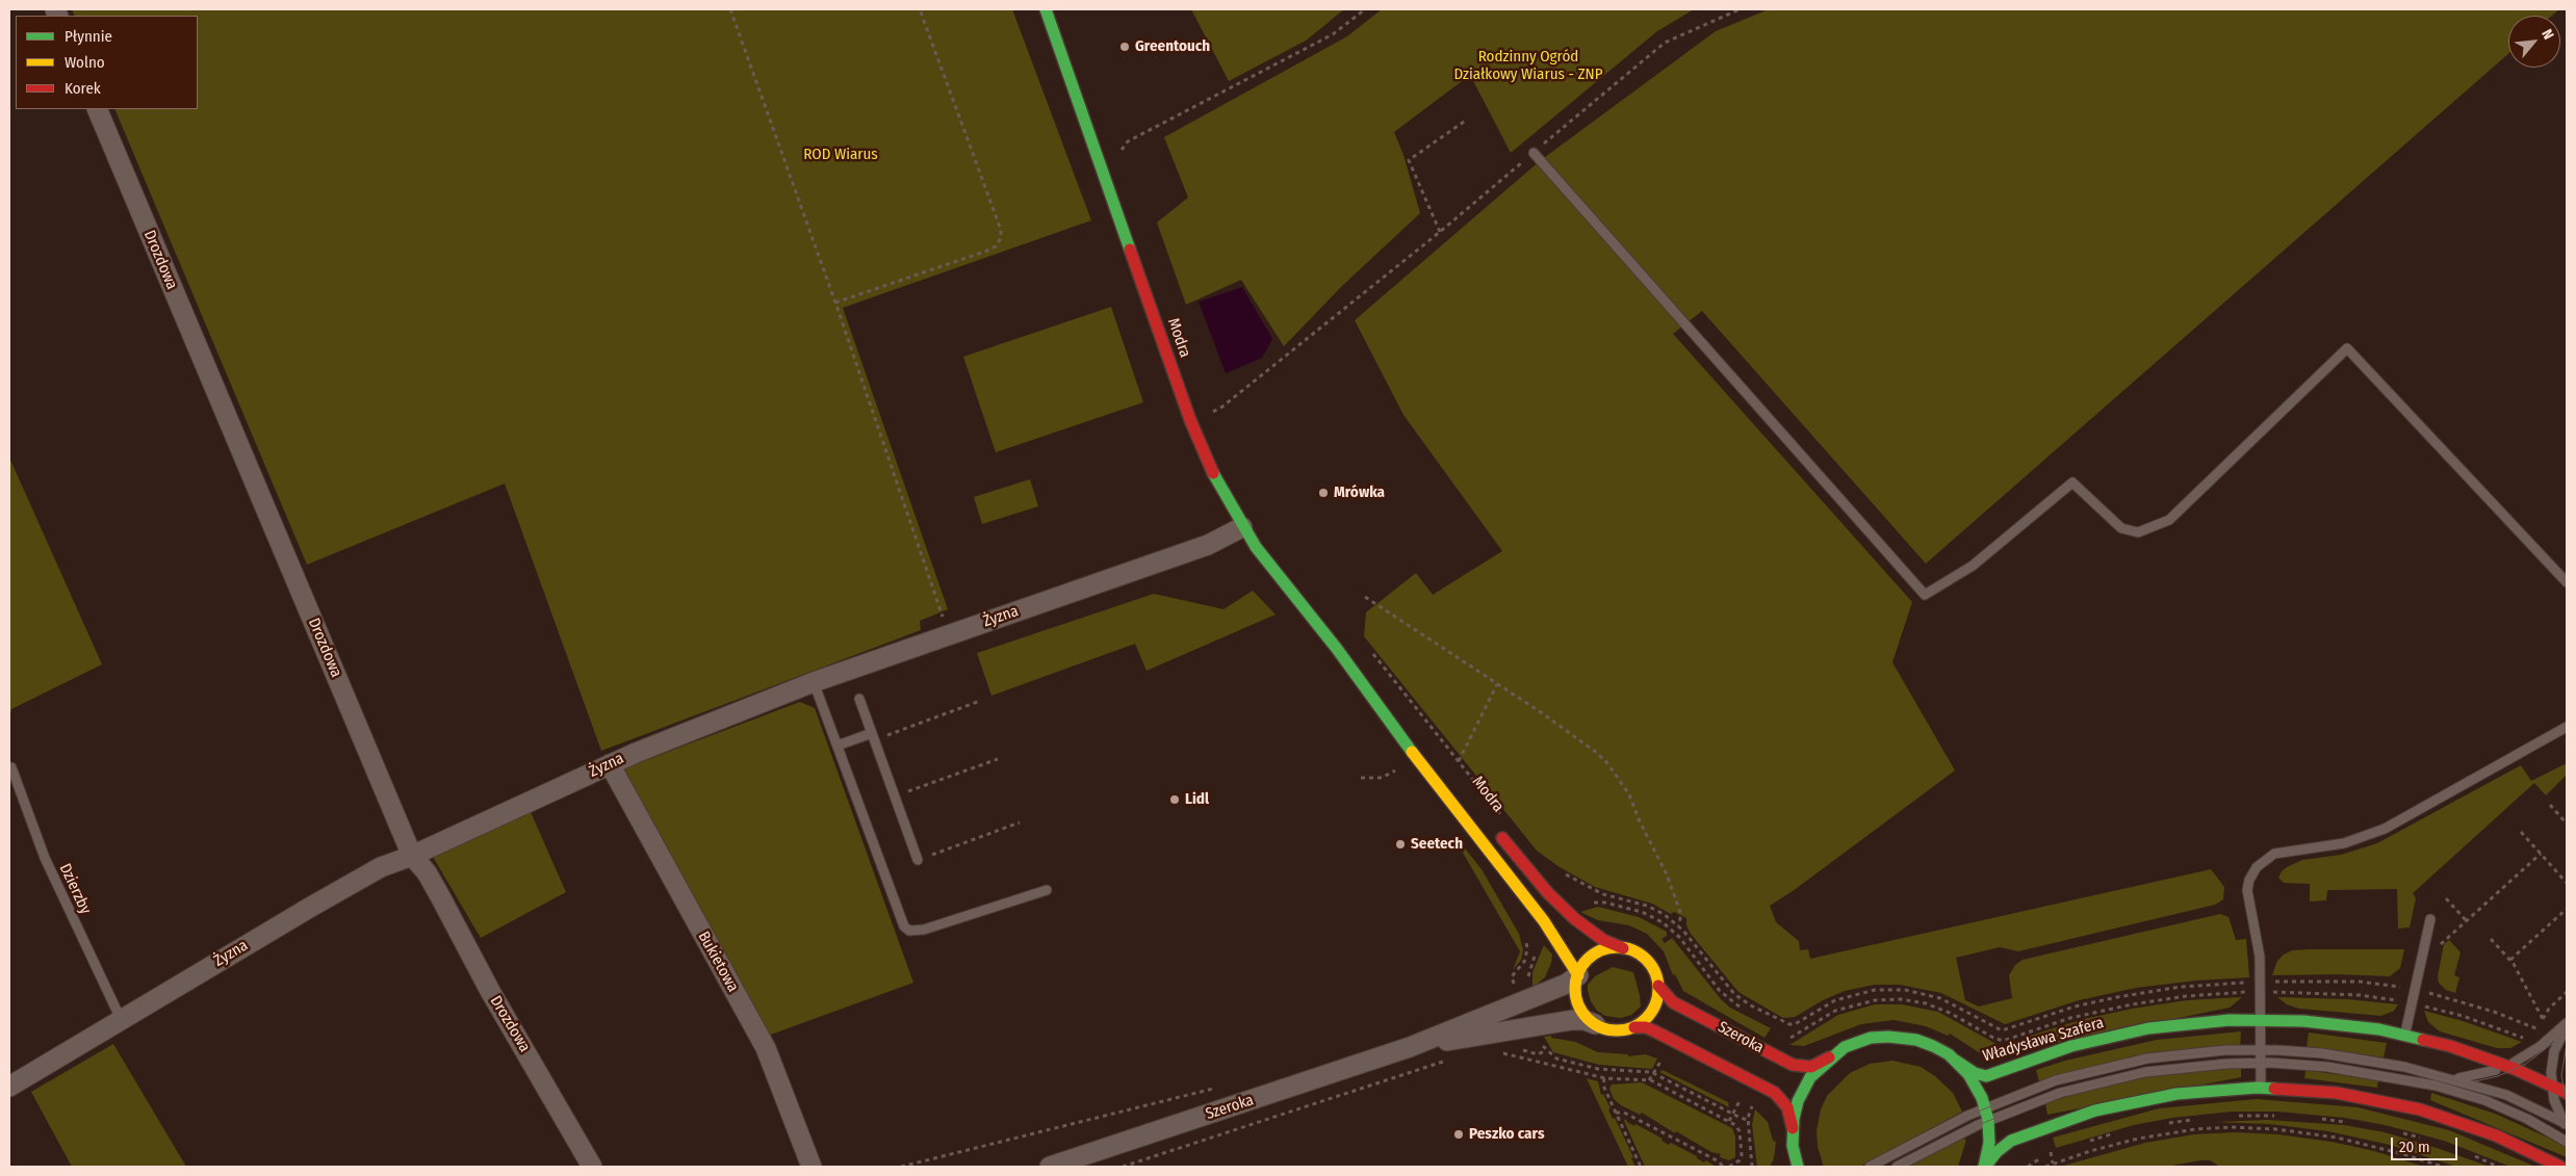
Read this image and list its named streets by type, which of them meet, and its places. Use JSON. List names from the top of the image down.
{
  "streets": {
    "street": [
      "Drozdowa",
      "Modra",
      "Żyzna",
      "Bukietowa",
      "Szeroka",
      "Władysława Szafera"
    ],
    "lane": ["Dzierzby"]
  },
  "crossings": [
    ["Drozdowa", "Żyzna"],
    ["Modra", "Żyzna"],
    ["Modra", "Szeroka"],
    ["Żyzna", "Dzierzby"],
    ["Żyzna", "Bukietowa"],
    ["Szeroka", "Władysława Szafera"]
  ],
  "parks": ["Rodzinny Ogród Działkowy Wiarus - ZNP", "ROD Wiarus"],
  "places": [
    "Greentouch",
    "Mrówka",
    "Lidl",
    "Seetech",
    "Peszko cars"
  ],
  "legend": ["Płynnie", "Wolno", "Korek"],
  "scale_bar": "20 m",
  "north": "top right"
}
